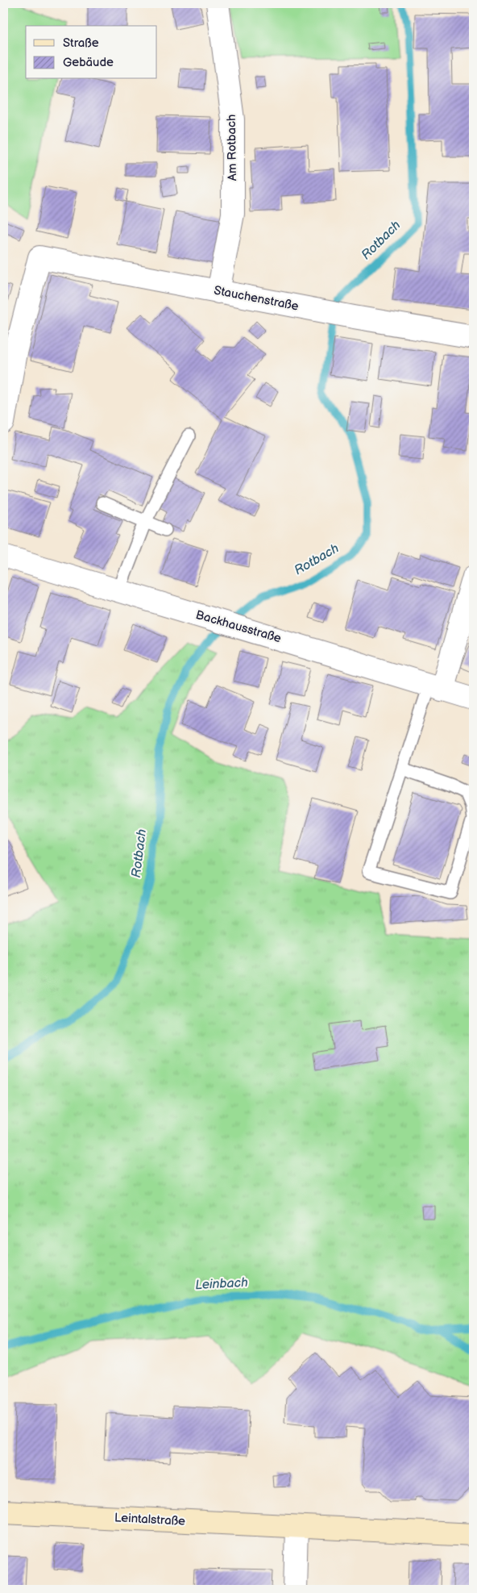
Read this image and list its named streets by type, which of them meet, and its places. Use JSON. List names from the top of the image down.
{
  "streets": {
    "main road": ["Leintalstraße"],
    "street": ["Am Rotbach", "Stauchenstraße", "Backhausstraße"]
  },
  "crossings": [
    ["Am Rotbach", "Stauchenstraße"]
  ],
  "water": ["Rotbach", "Leinbach"],
  "legend": ["Straße", "Gebäude"]
}
